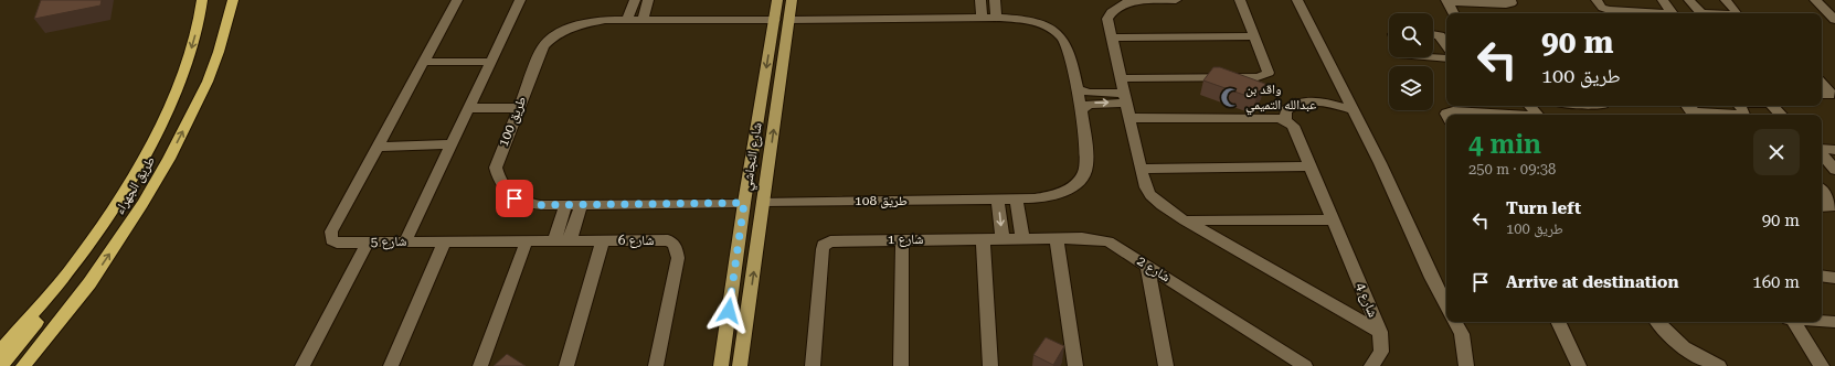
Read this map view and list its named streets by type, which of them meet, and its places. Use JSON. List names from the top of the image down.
{
  "streets": {
    "highway": ["طريق الجهراء"],
    "main road": ["شارع النجاشي"],
    "street": [
      "طريق 100",
      "طريق 108",
      "شارع 1",
      "شارع 6",
      "شارع 5",
      "شارع 2",
      "شارع 4"
    ]
  },
  "crossings": [
    ["طريق 100", "شارع النجاشي"],
    ["شارع النجاشي", "طريق 108"],
    ["شارع 1", "شارع 2"],
    ["شارع 6", "شارع 5"]
  ],
  "places": {
    "mosque": ["واقد بن عبدالله التميمي"]
  },
  "page": {
    "turn": ["90 m", "طريق 100"],
    "heading": ["4 min", "250 m · 09:38"],
    "list": [
      {
        "name": "Turn left",
        "note": "طريق 100",
        "value": "90 m"
      },
      {
        "name": "Arrive at destination",
        "value": "160 m"
      }
    ]
  }
}
